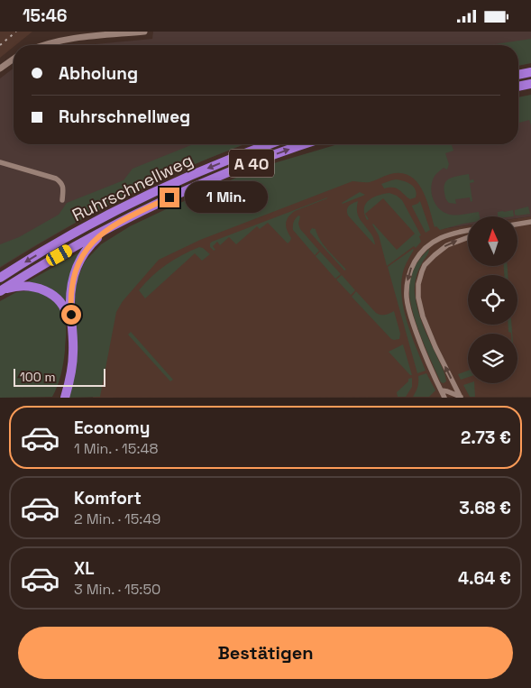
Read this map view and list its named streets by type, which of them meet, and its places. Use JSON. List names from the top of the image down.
{
  "streets": {
    "highway": ["A 40", "Ruhrschnellweg"]
  },
  "scale_bar": "100 m",
  "north": "top",
  "page": {
    "status": "15:46",
    "banner": ["Abholung", "Ruhrschnellweg"],
    "bubble": "1 Min.",
    "scale": "100 m",
    "list": [
      {
        "name": "Economy",
        "note": "1 Min. · 15:48",
        "value": "2.73 €"
      },
      {
        "name": "Komfort",
        "note": "2 Min. · 15:49",
        "value": "3.68 €"
      },
      {
        "name": "XL",
        "note": "3 Min. · 15:50",
        "value": "4.64 €"
      }
    ],
    "buttons": "Bestätigen"
  }
}
